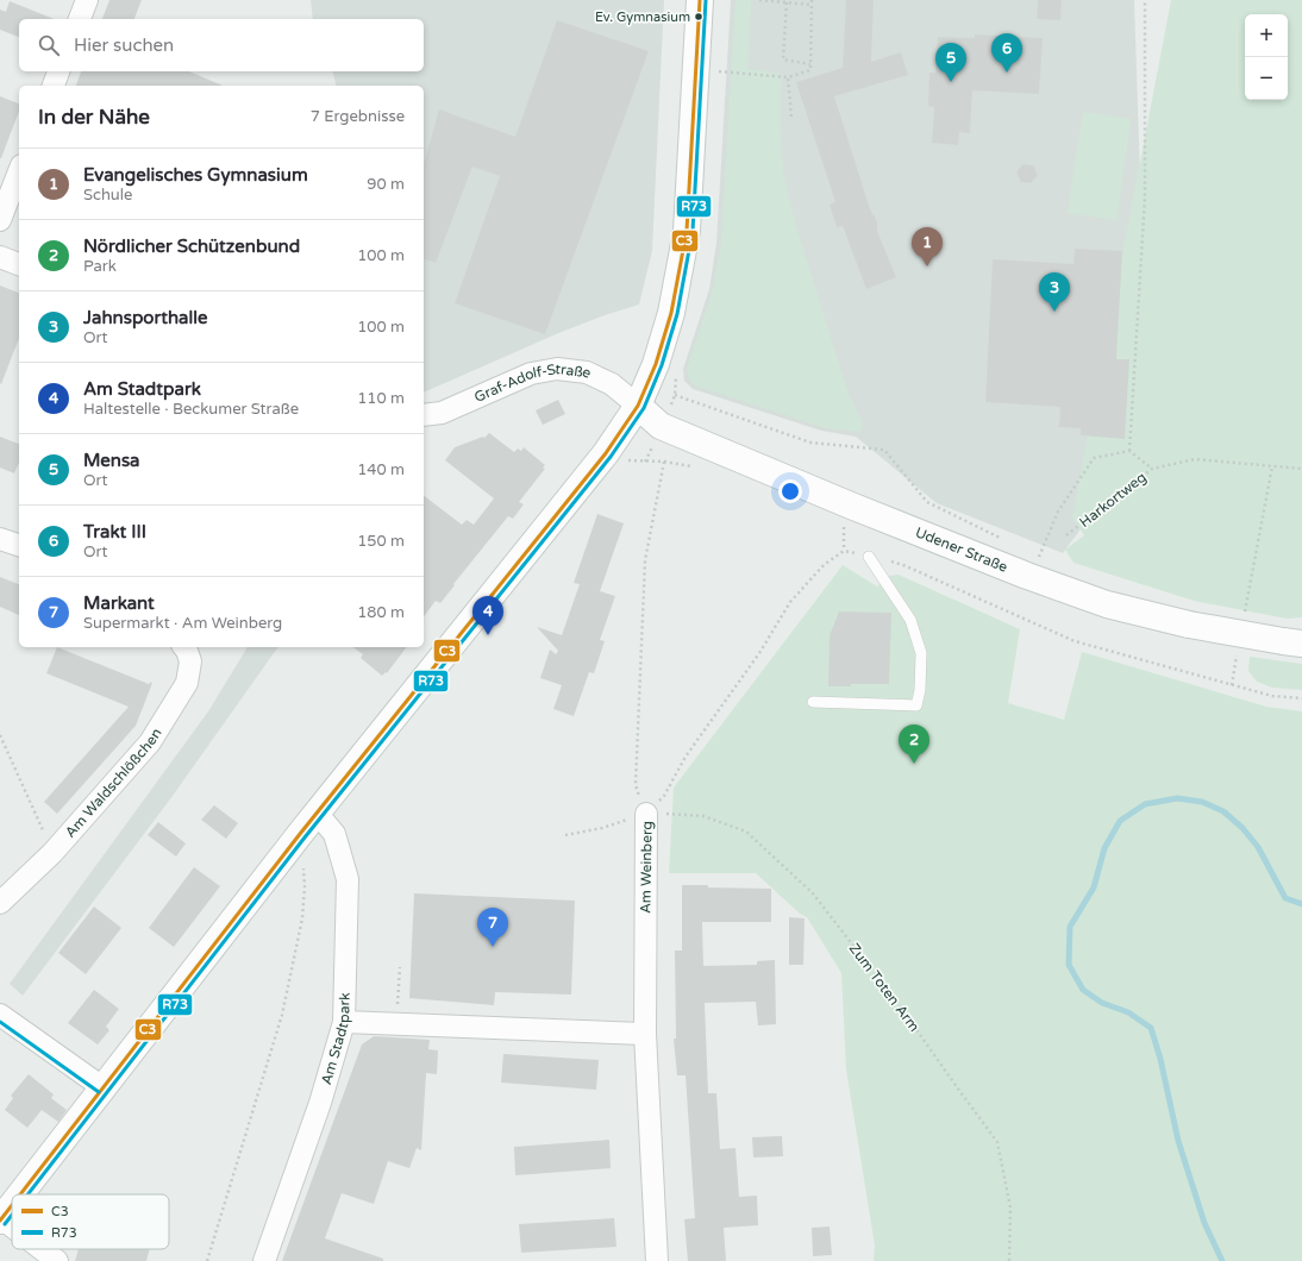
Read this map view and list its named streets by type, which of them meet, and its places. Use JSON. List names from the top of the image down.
{
  "streets": {
    "main road": ["Udener Straße"],
    "street": [
      "Graf-Adolf-Straße",
      "Am Waldschlößchen",
      "Am Weinberg",
      "Am Stadtpark"
    ],
    "path": ["Harkortweg", "Zum Toten Arm"]
  },
  "crossings": [
    ["Graf-Adolf-Straße", "Udener Straße"],
    ["Am Weinberg", "Zum Toten Arm"]
  ],
  "places": ["Ev. Gymnasium"],
  "lines": ["transit line C3", "transit line R73"],
  "legend": ["C3", "R73"],
  "page": {
    "map_buttons": ["+", "−"],
    "search": "Hier suchen",
    "pins": [
      "6",
      "5",
      "1",
      "3",
      "4",
      "2",
      "7"
    ],
    "heading": ["In der Nähe", "7 Ergebnisse"],
    "list": [
      {
        "mark": "1",
        "name": "Evangelisches Gymnasium",
        "note": "Schule",
        "value": "90 m"
      },
      {
        "mark": "2",
        "name": "Nördlicher Schützenbund",
        "note": "Park",
        "value": "100 m"
      },
      {
        "mark": "3",
        "name": "Jahnsporthalle",
        "note": "Ort",
        "value": "100 m"
      },
      {
        "mark": "4",
        "name": "Am Stadtpark",
        "note": "Haltestelle · Beckumer Straße",
        "value": "110 m"
      },
      {
        "mark": "5",
        "name": "Mensa",
        "note": "Ort",
        "value": "140 m"
      },
      {
        "mark": "6",
        "name": "Trakt III",
        "note": "Ort",
        "value": "150 m"
      },
      {
        "mark": "7",
        "name": "Markant",
        "note": "Supermarkt · Am Weinberg",
        "value": "180 m"
      }
    ]
  }
}
